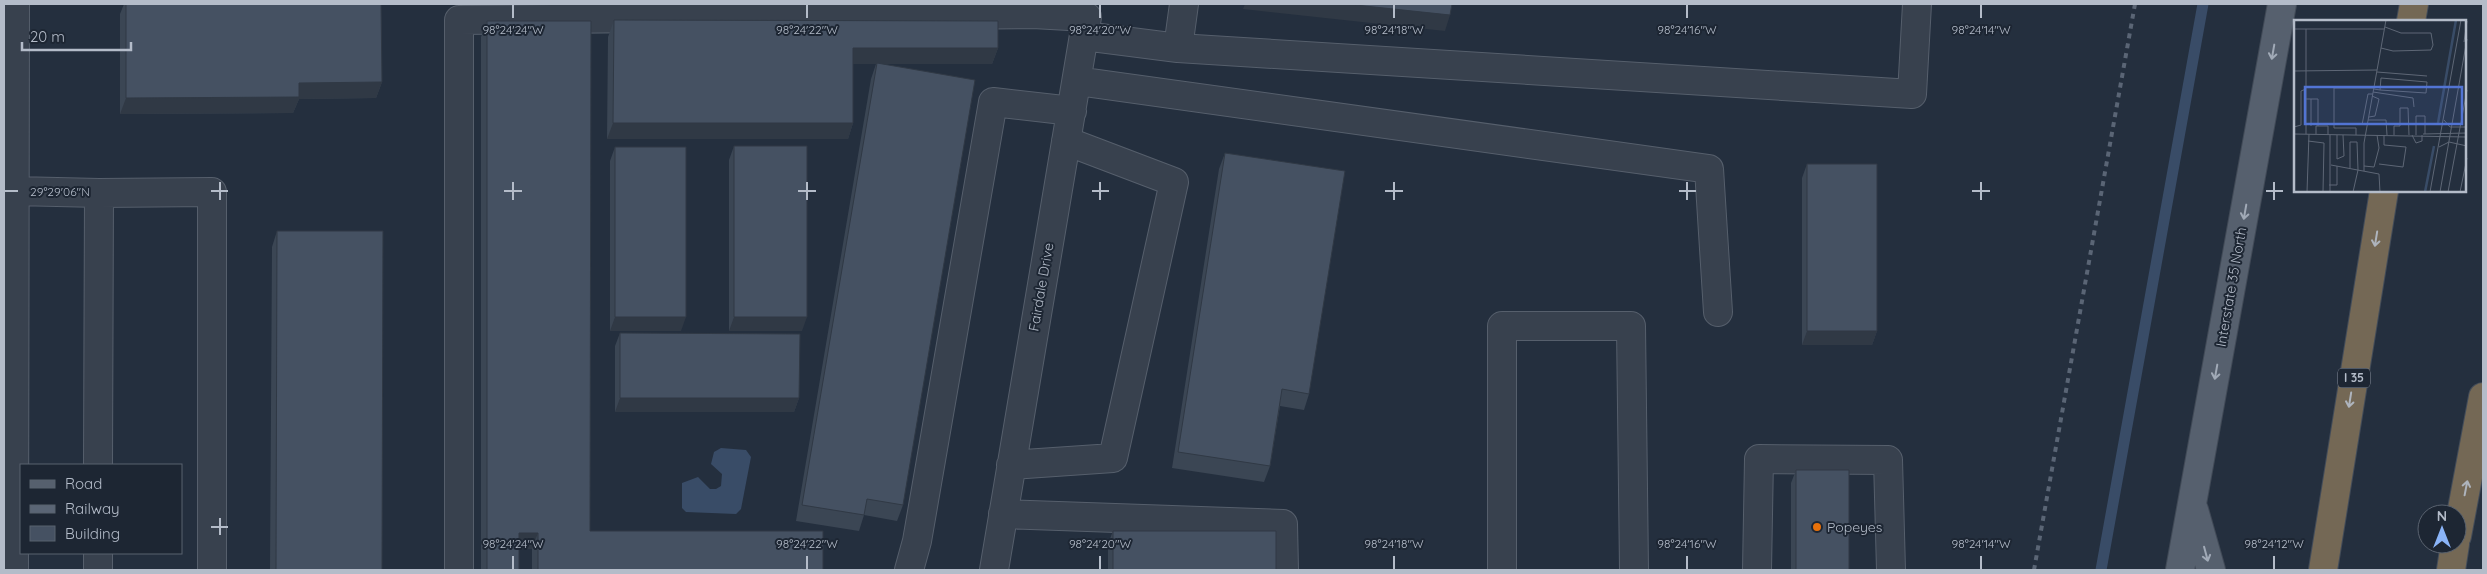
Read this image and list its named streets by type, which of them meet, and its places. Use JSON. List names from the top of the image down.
{
  "streets": {
    "highway": ["I 35"],
    "main road": ["Interstate 35 North"],
    "street": ["Fairdale Drive"]
  },
  "one_way": ["Interstate 35 North"],
  "places": ["Popeyes"],
  "legend": ["Road", "Railway", "Building"],
  "scale_bar": "20 m",
  "north": "top",
  "coordinates": [
    "98°24'24\"W",
    "98°24'22\"W",
    "98°24'20\"W",
    "98°24'18\"W",
    "98°24'16\"W",
    "98°24'14\"W",
    "29°29'06\"N",
    "98°24'12\"W"
  ]
}
